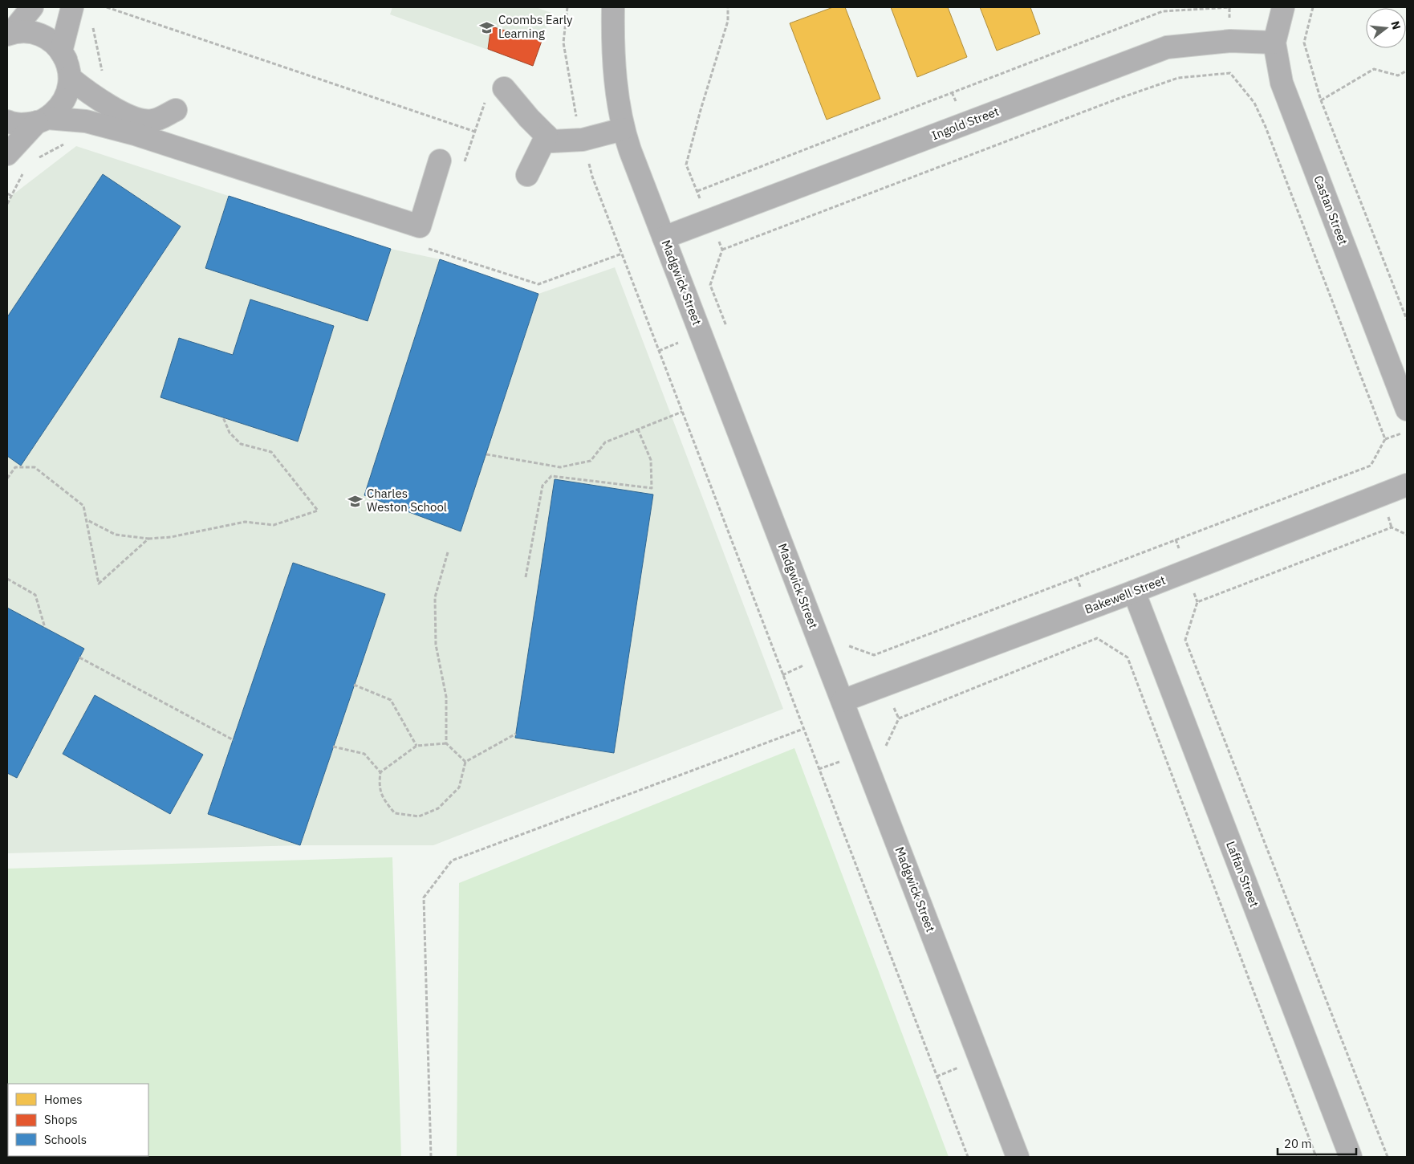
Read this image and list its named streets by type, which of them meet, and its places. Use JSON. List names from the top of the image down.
{
  "streets": {
    "street": [
      "Ingold Street",
      "Castan Street",
      "Madgwick Street",
      "Bakewell Street",
      "Laffan Street"
    ]
  },
  "crossings": [
    ["Ingold Street", "Castan Street"],
    ["Ingold Street", "Madgwick Street"],
    ["Madgwick Street", "Bakewell Street"],
    ["Bakewell Street", "Laffan Street"]
  ],
  "places": {
    "school or university": ["Coombs Early Learning", "Charles Weston School"]
  },
  "legend": ["Homes", "Shops", "Schools"],
  "scale_bar": "20 m",
  "north": "right"
}
